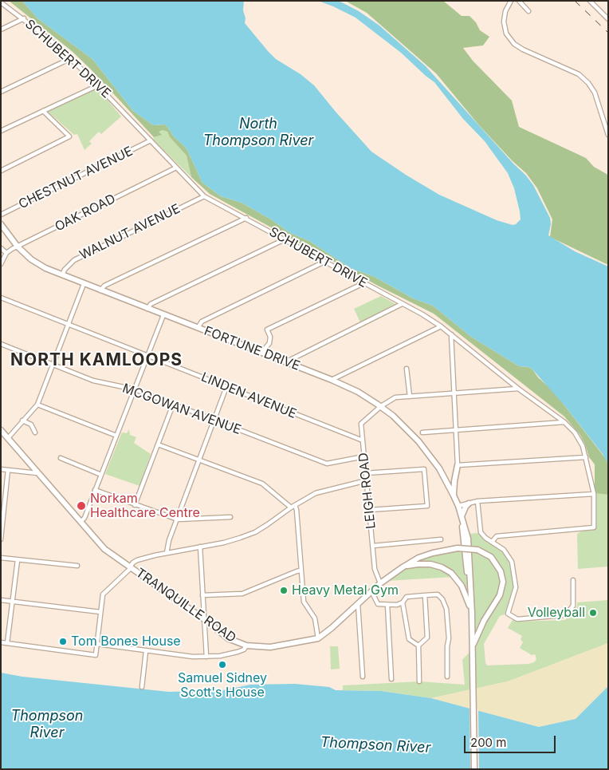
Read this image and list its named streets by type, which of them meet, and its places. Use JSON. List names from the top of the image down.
{
  "streets": {
    "main road": ["FORTUNE DRIVE", "TRANQUILLE ROAD"],
    "street": [
      "SCHUBERT DRIVE",
      "CHESTNUT AVENUE",
      "OAK ROAD",
      "WALNUT AVENUE",
      "LINDEN AVENUE",
      "MCGOWAN AVENUE",
      "LEIGH ROAD"
    ]
  },
  "crossings": [
    ["SCHUBERT DRIVE", "CHESTNUT AVENUE"],
    ["SCHUBERT DRIVE", "OAK ROAD"],
    ["SCHUBERT DRIVE", "WALNUT AVENUE"],
    ["OAK ROAD", "FORTUNE DRIVE"],
    ["WALNUT AVENUE", "FORTUNE DRIVE"],
    ["FORTUNE DRIVE", "LEIGH ROAD"],
    ["FORTUNE DRIVE", "TRANQUILLE ROAD"],
    ["LINDEN AVENUE", "LEIGH ROAD"],
    ["MCGOWAN AVENUE", "LEIGH ROAD"],
    ["LEIGH ROAD", "TRANQUILLE ROAD"]
  ],
  "districts": ["NORTH KAMLOOPS"],
  "water": ["North Thompson River", "Thompson River"],
  "places": [
    "Norkam Healthcare Centre",
    "Heavy Metal Gym",
    "Volleyball",
    "Tom Bones House",
    "Samuel Sidney Scott's House"
  ],
  "scale_bar": "200 m"
}
